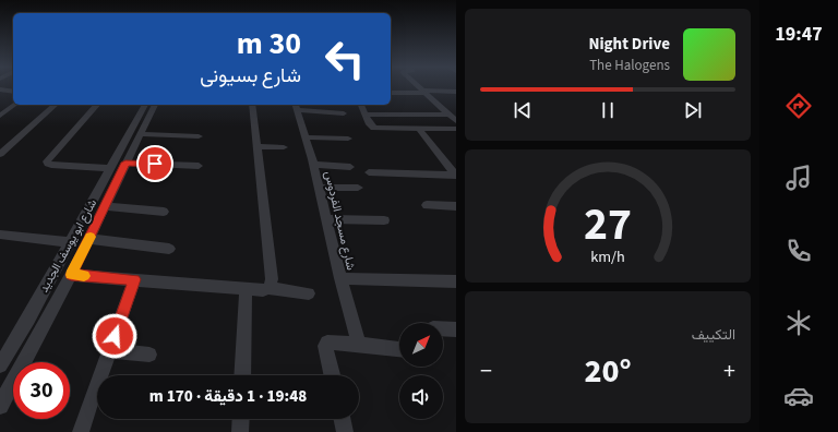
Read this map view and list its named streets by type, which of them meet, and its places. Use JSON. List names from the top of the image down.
{
  "streets": {
    "street": ["شارع مسجد الفردوس", "شارع ابو يوسف الجديد"]
  },
  "north": "top right",
  "page": {
    "tabs": "19:47",
    "turn": ["30 m", "شارع بسيونى"],
    "song": ["Night Drive", "The Halogens"],
    "tile": "التكييف",
    "heat": ["−", "20°", "+"],
    "limit": "30",
    "trip": "19:48 · 1 دقيقة · 170 m",
    "gauge": ["27", "km/h"]
  }
}
